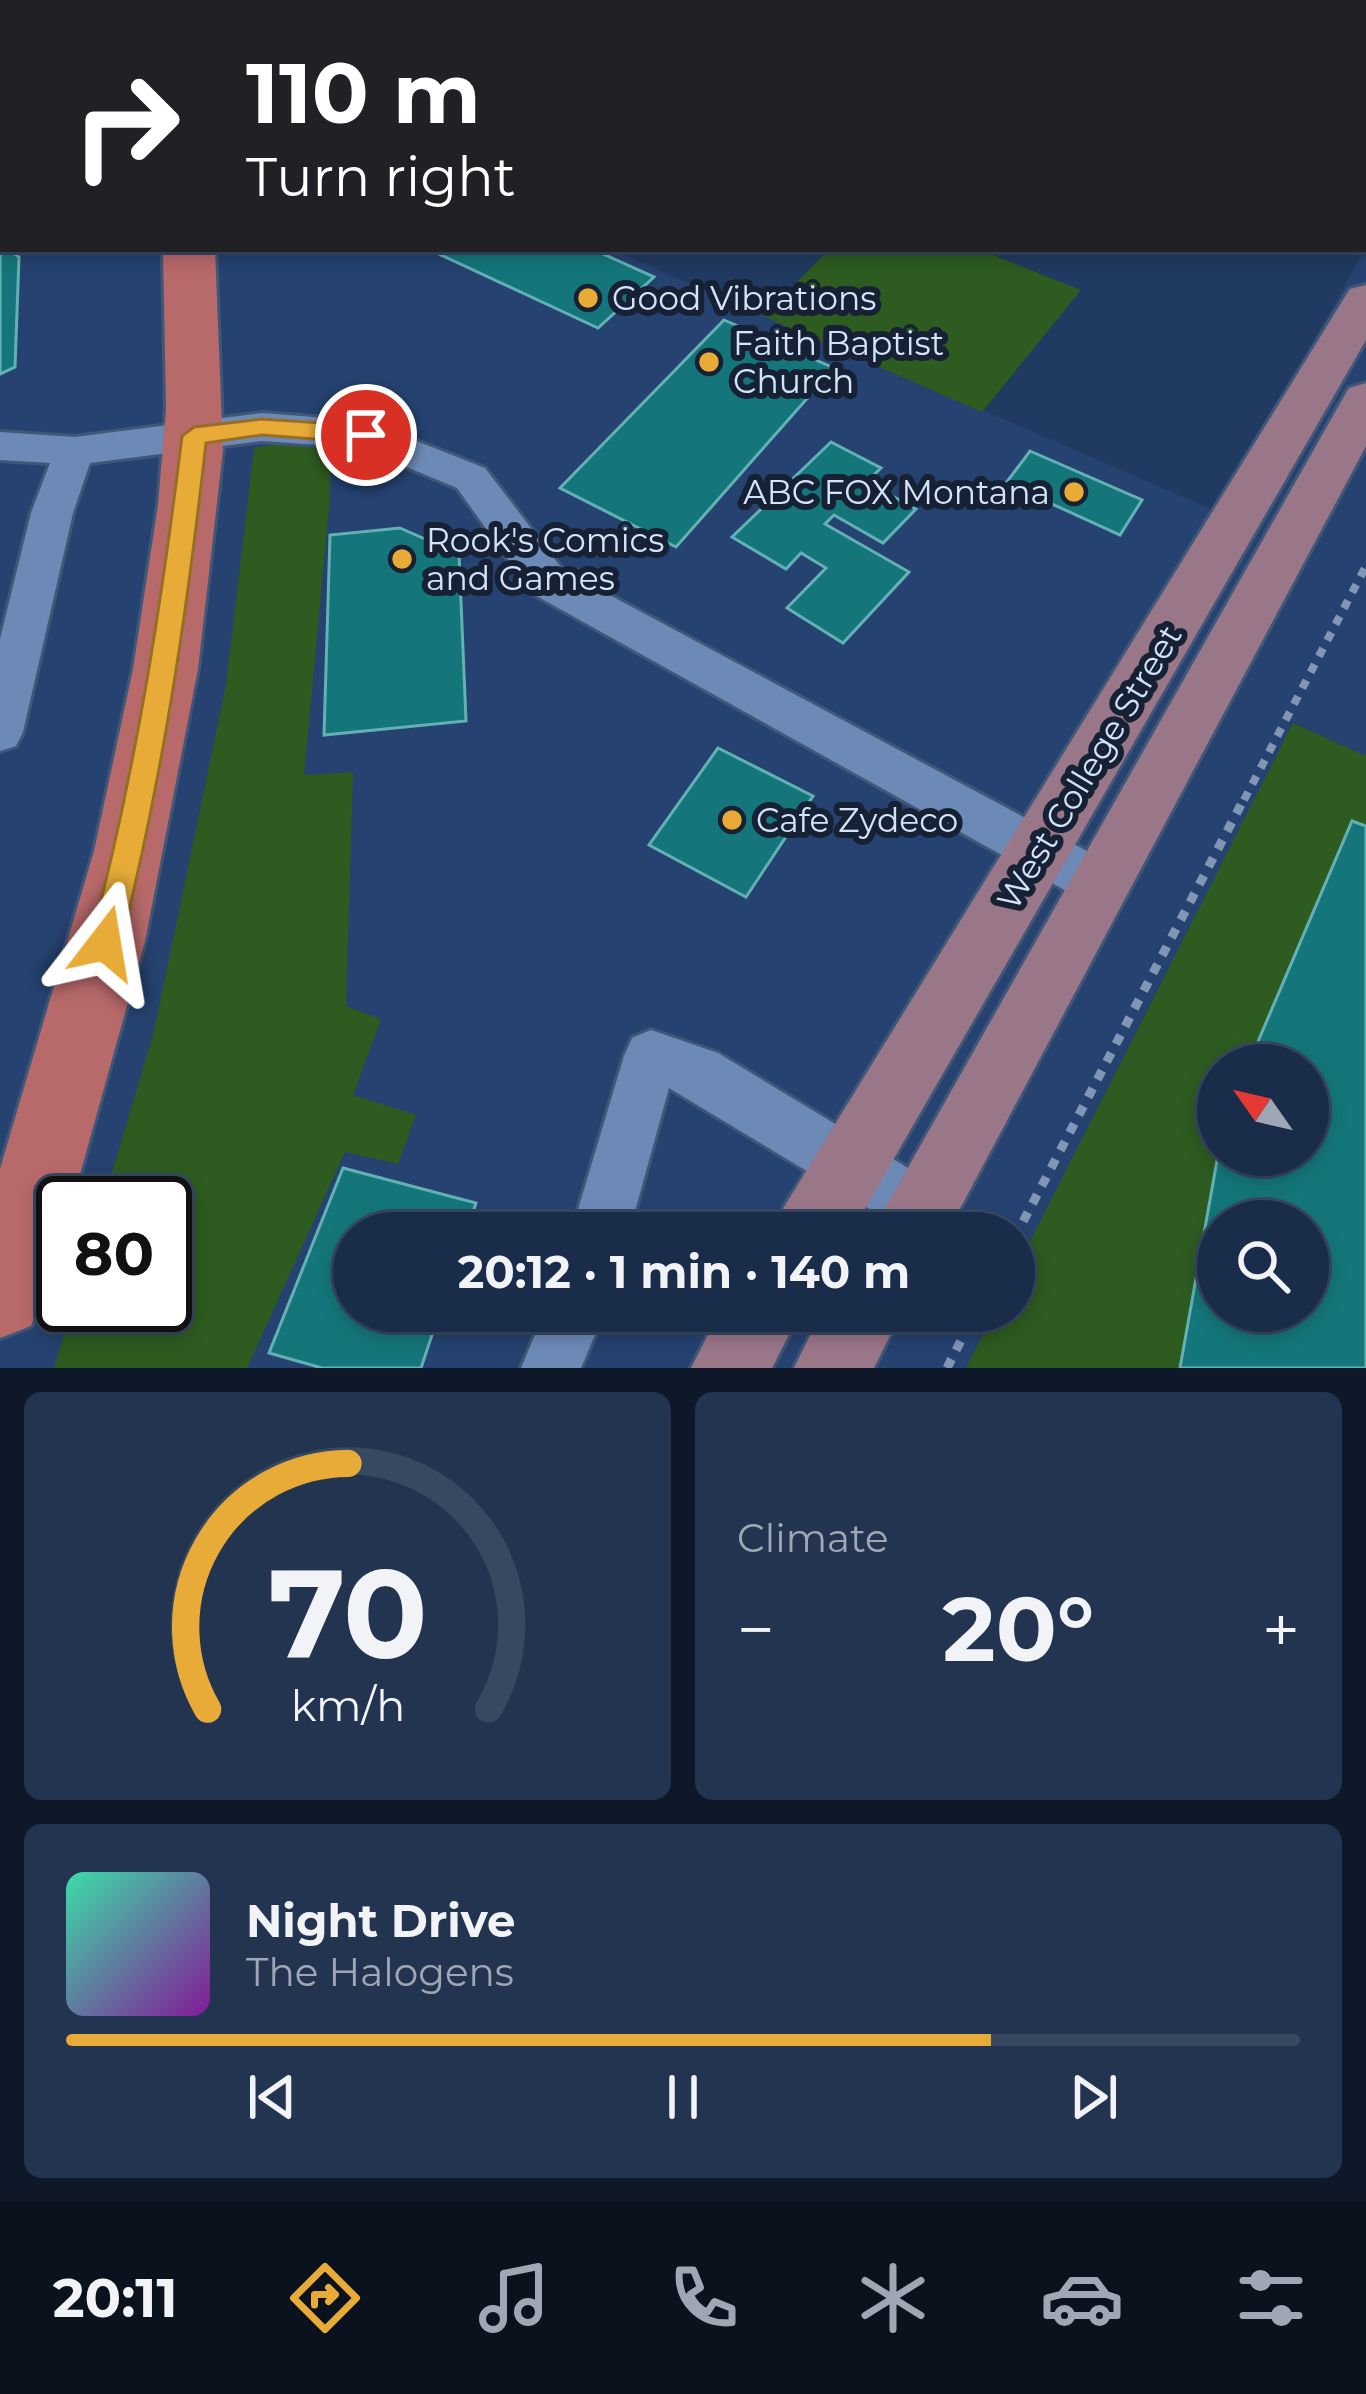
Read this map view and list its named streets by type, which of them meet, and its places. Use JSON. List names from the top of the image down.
{
  "streets": {
    "main road": ["West College Street"]
  },
  "places": [
    "Good Vibrations",
    "Faith Baptist Church",
    "ABC FOX Montana",
    "Rook's Comics and Games",
    "Cafe Zydeco"
  ],
  "north": "top left",
  "page": {
    "turn": ["110 m", "Turn right"],
    "limit": "80",
    "trip": "20:12 · 1 min · 140 m",
    "tile": "Climate",
    "heat": ["−", "20°", "+"],
    "song": ["Night Drive", "The Halogens"],
    "tabs": "20:11",
    "gauge": ["70", "km/h"]
  }
}
